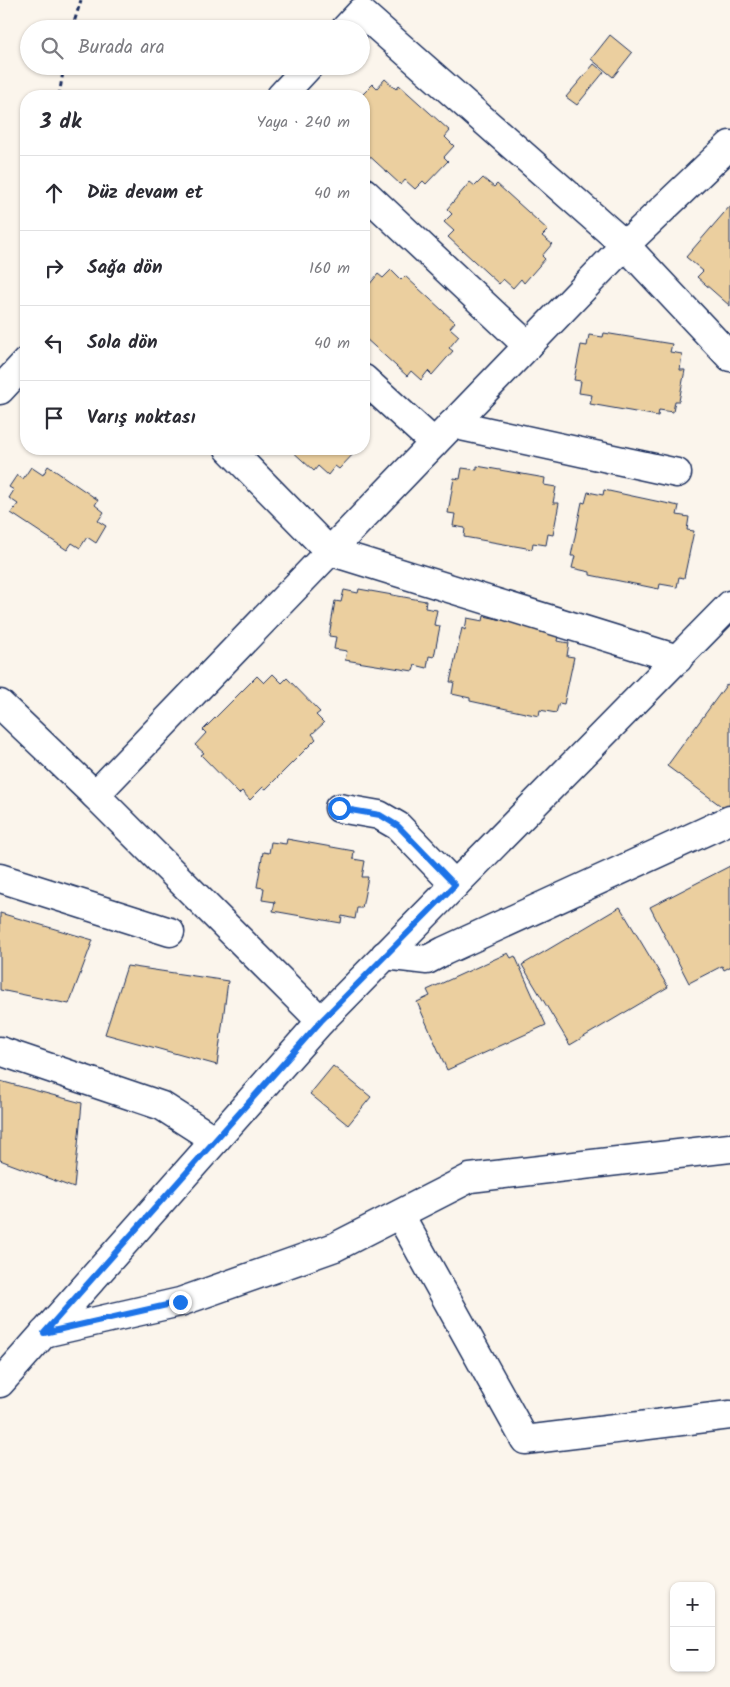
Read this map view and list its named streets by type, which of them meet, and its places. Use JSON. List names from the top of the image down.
{
  "page": {
    "search": "Burada ara",
    "heading": ["3 dk", "Yaya · 240 m"],
    "list": [
      ["Düz devam et", "40 m"],
      ["Sağa dön", "160 m"],
      ["Sola dön", "40 m"],
      "Varış noktası"
    ],
    "map_buttons": ["+", "−"]
  }
}
